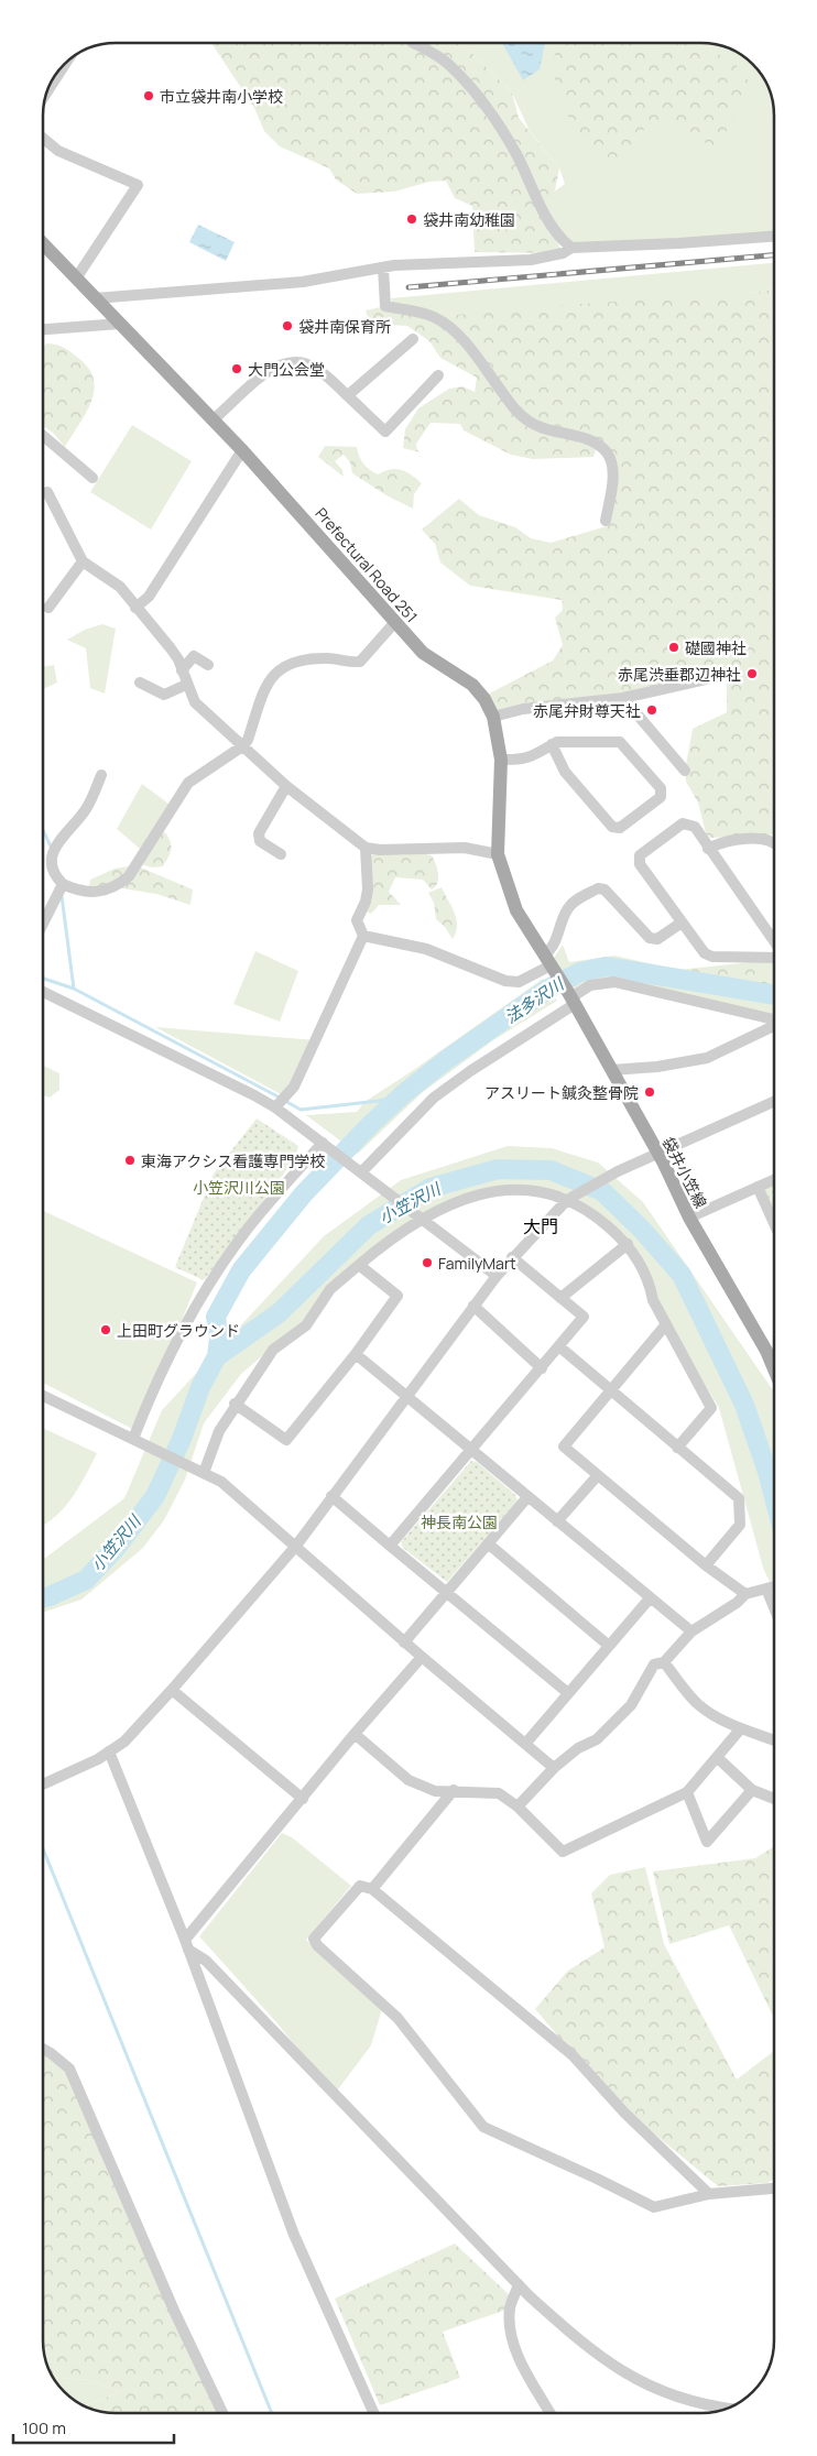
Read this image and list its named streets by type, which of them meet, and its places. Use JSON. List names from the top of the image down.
{
  "streets": {
    "main road": ["Prefectural Road 251", "袋井小笠線"]
  },
  "crossings": [
    ["Prefectural Road 251", "袋井小笠線"]
  ],
  "districts": ["大門"],
  "water": ["法多沢川", "小笠沢川"],
  "parks": ["小笠沢川公園", "神長南公園"],
  "places": [
    "市立袋井南小学校",
    "袋井南幼稚園",
    "袋井南保育所",
    "大門公会堂",
    "礎國神社",
    "赤尾渋垂郡辺神社",
    "赤尾弁財尊天社",
    "アスリート鍼灸整骨院",
    "東海アクシス看護専門学校",
    "FamilyMart",
    "上田町グラウンド"
  ],
  "scale_bar": "100 m"
}
